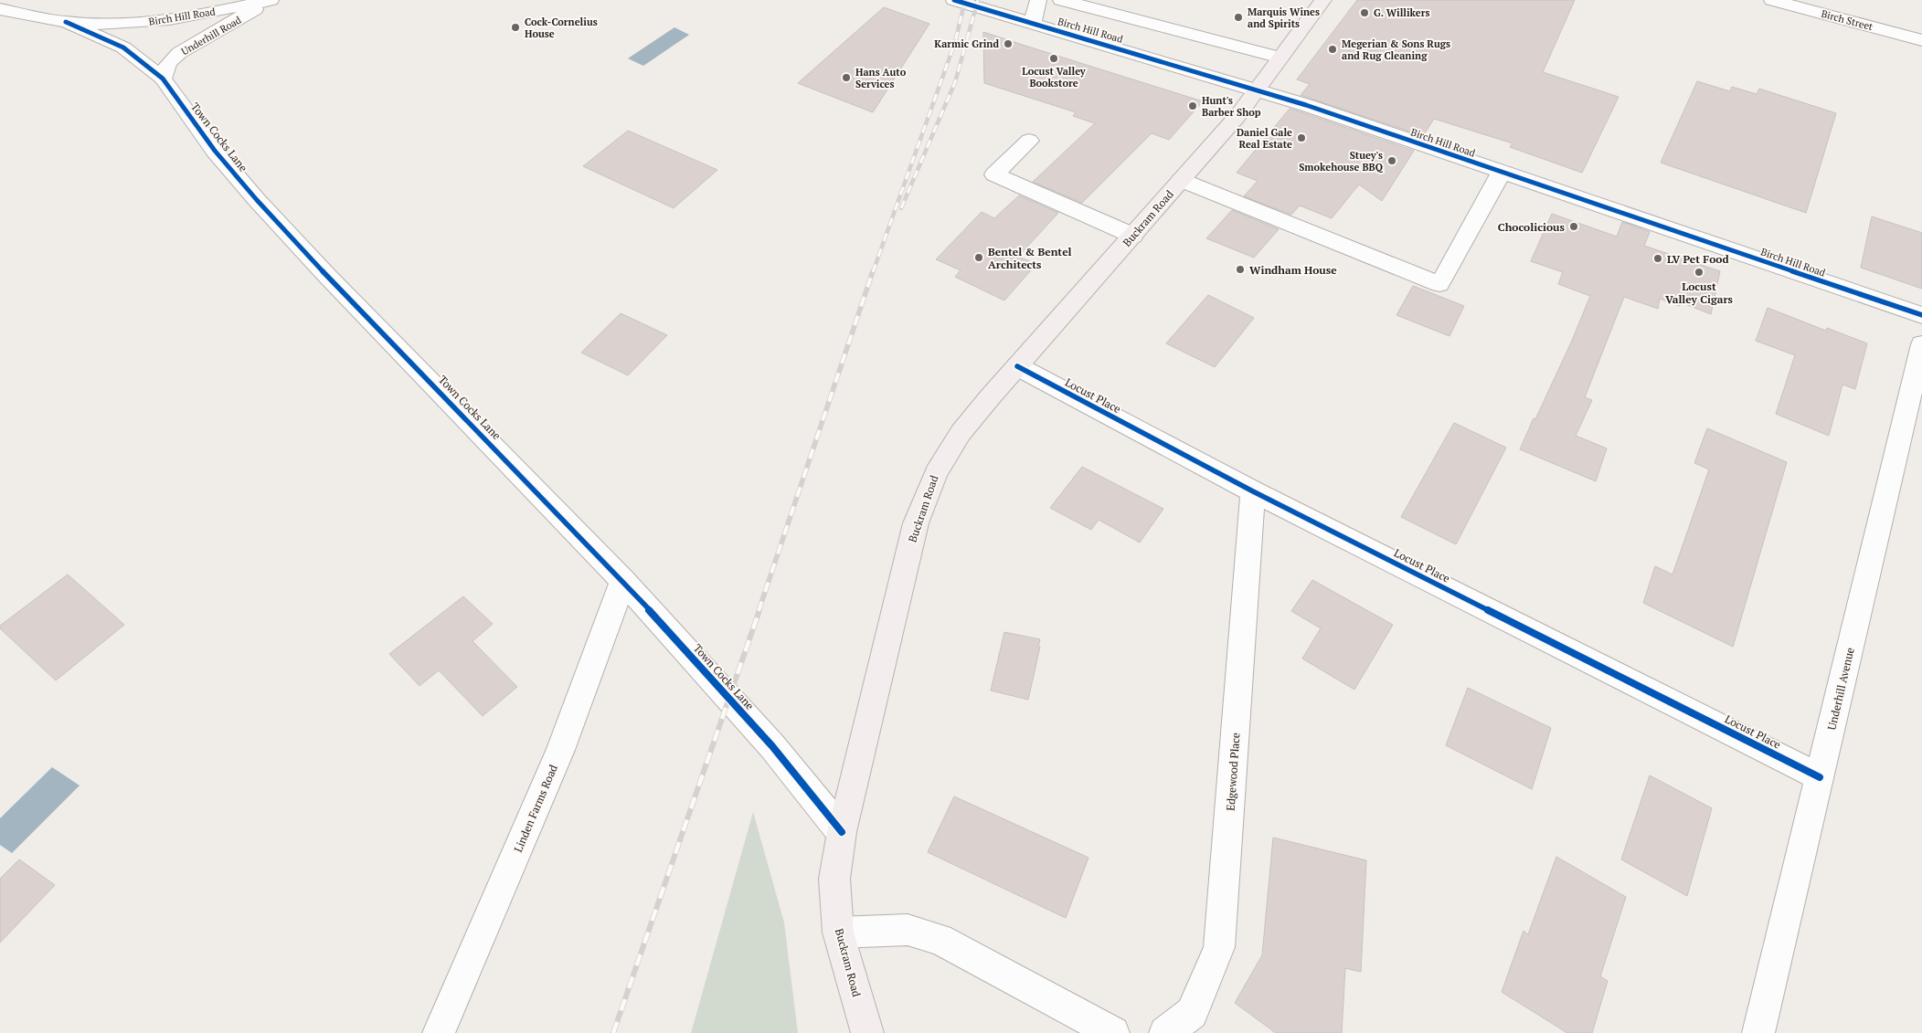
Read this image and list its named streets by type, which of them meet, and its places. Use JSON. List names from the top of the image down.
{
  "streets": {
    "main road": ["Buckram Road"],
    "street": [
      "Birch Hill Road",
      "Birch Street",
      "Underhill Road",
      "Town Cocks Lane",
      "Locust Place",
      "Underhill Avenue",
      "Edgewood Place",
      "Linden Farms Road"
    ]
  },
  "crossings": [
    ["Birch Hill Road", "Underhill Road"],
    ["Birch Hill Road", "Town Cocks Lane"],
    ["Birch Hill Road", "Buckram Road"],
    ["Underhill Road", "Town Cocks Lane"],
    ["Town Cocks Lane", "Buckram Road"],
    ["Town Cocks Lane", "Linden Farms Road"],
    ["Buckram Road", "Locust Place"],
    ["Locust Place", "Underhill Avenue"],
    ["Locust Place", "Edgewood Place"]
  ],
  "places": [
    "G. Willikers",
    "Marquis Wines and Spirits",
    "Cock-Cornelius House",
    "Karmic Grind",
    "Megerian & Sons Rugs and Rug Cleaning",
    "Locust Valley Bookstore",
    "Hans Auto Services",
    "Hunt's Barber Shop",
    "Daniel Gale Real Estate",
    "Stuey's Smokehouse BBQ",
    "Chocolicious",
    "Bentel & Bentel Architects",
    "LV Pet Food",
    "Windham House",
    "Locust Valley Cigars"
  ]
}
